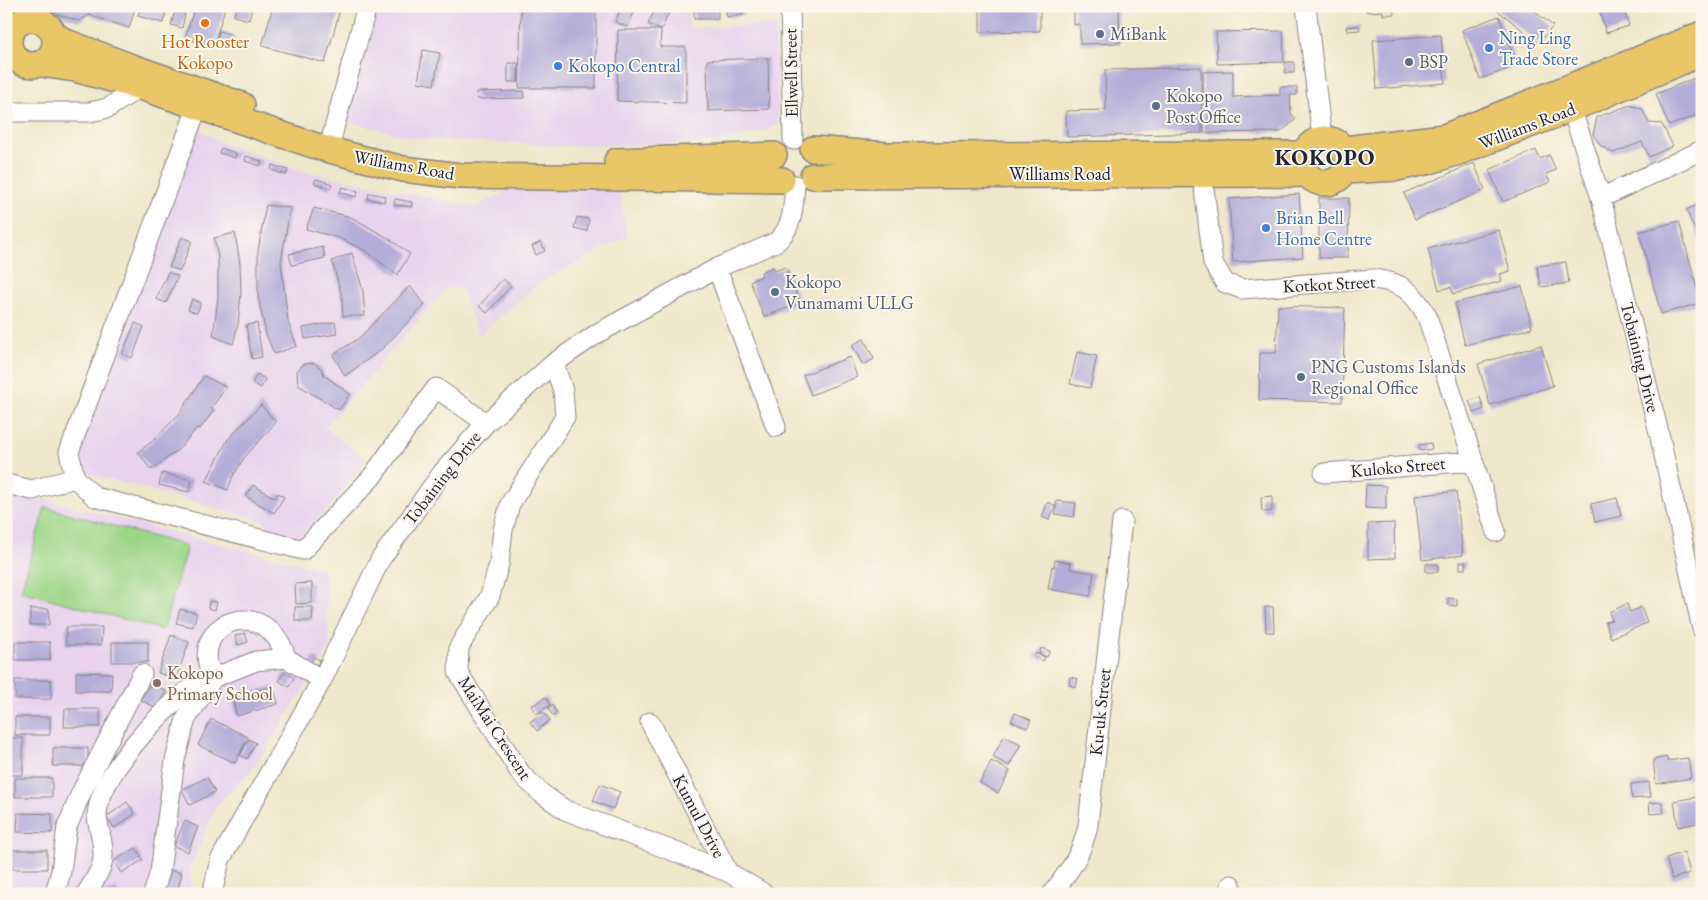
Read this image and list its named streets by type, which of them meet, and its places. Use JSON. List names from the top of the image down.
{
  "streets": {
    "main road": ["Williams Road"],
    "street": [
      "Ellwell Street",
      "Kotkot Street",
      "Tobaining Drive",
      "Kuloko Street",
      "Ku-uk Street",
      "MaiMai Crescent",
      "Kumul Drive"
    ]
  },
  "crossings": [
    ["Ellwell Street", "Williams Road"],
    ["Williams Road", "Kotkot Street"],
    ["Williams Road", "Tobaining Drive"],
    ["Kotkot Street", "Kuloko Street"],
    ["Tobaining Drive", "MaiMai Crescent"],
    ["MaiMai Crescent", "Kumul Drive"]
  ],
  "districts": ["KOKOPO"],
  "places": [
    "Hot Rooster Kokopo",
    "MiBank",
    "Ning Ling Trade Store",
    "BSP",
    "Kokopo Central",
    "Kokopo Post Office",
    "Brian Bell Home Centre",
    "Kokopo Vunamami ULLG",
    "PNG Customs Islands Regional Office",
    "Kokopo Primary School"
  ]
}
